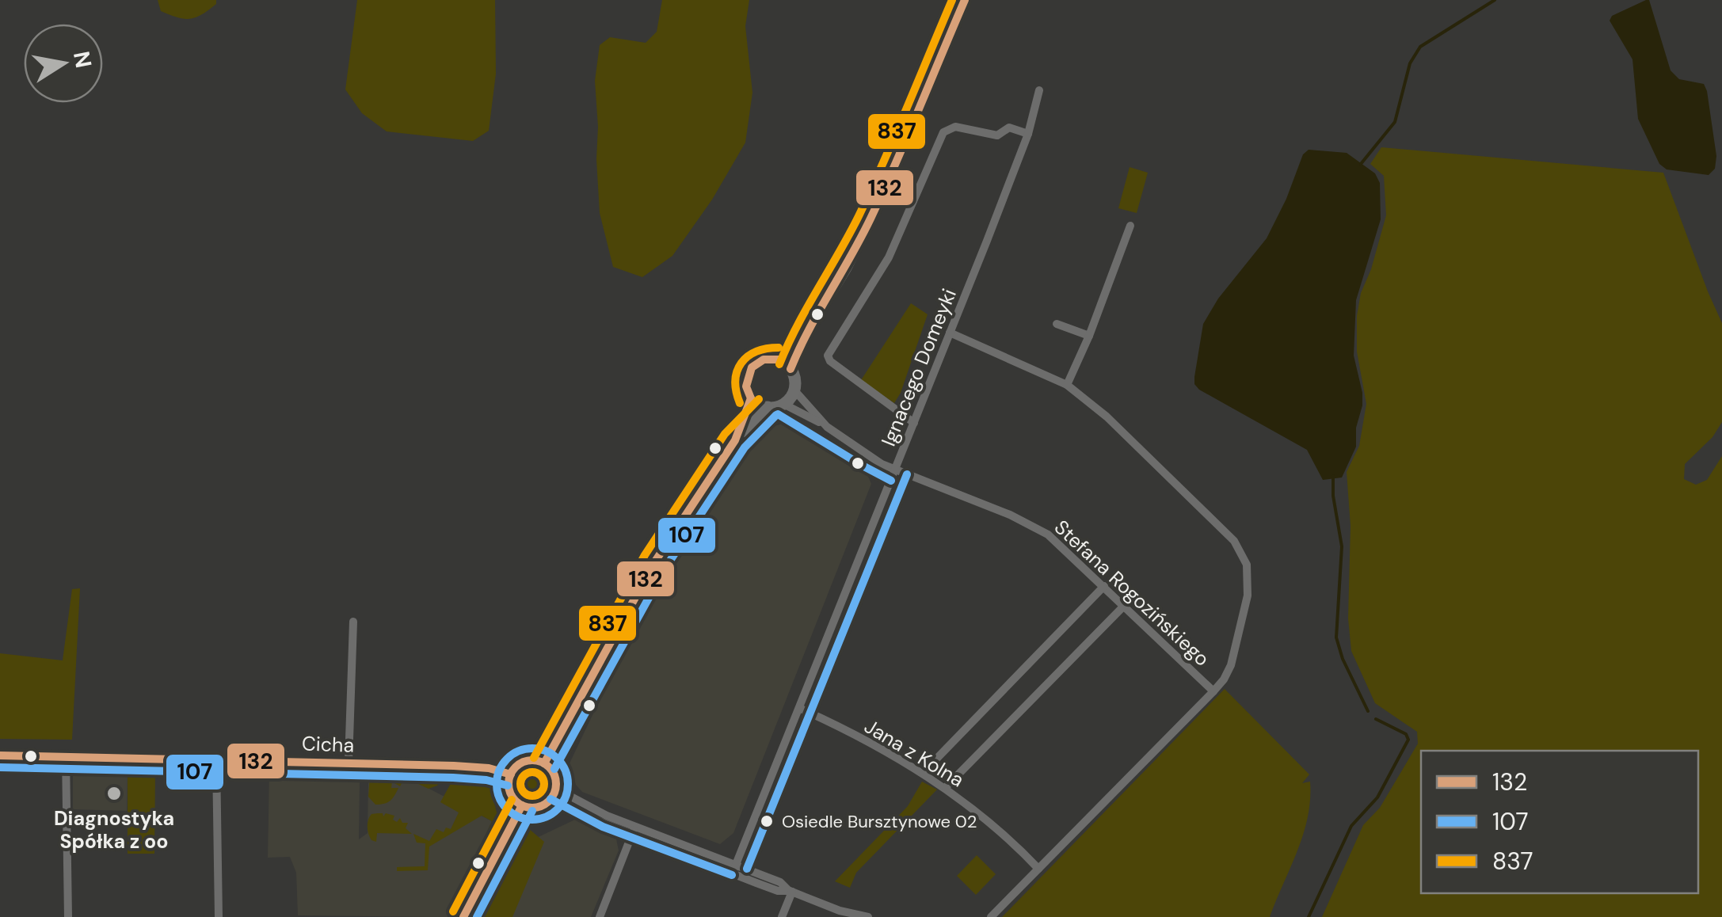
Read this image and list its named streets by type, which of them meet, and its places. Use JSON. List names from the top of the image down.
{
  "streets": {
    "street": [
      "Ignacego Domeyki",
      "Stefana Rogozińskiego",
      "Cicha",
      "Jana z Kolna"
    ]
  },
  "crossings": [
    ["Ignacego Domeyki", "Stefana Rogozińskiego"],
    ["Ignacego Domeyki", "Jana z Kolna"],
    ["Stefana Rogozińskiego", "Jana z Kolna"]
  ],
  "places": ["Diagnostyka Spółka z oo", "Osiedle Bursztynowe 02"],
  "lines": ["transit line 132", "transit line 837", "transit line 107"],
  "legend": ["132", "107", "837"],
  "north": "right"
}
